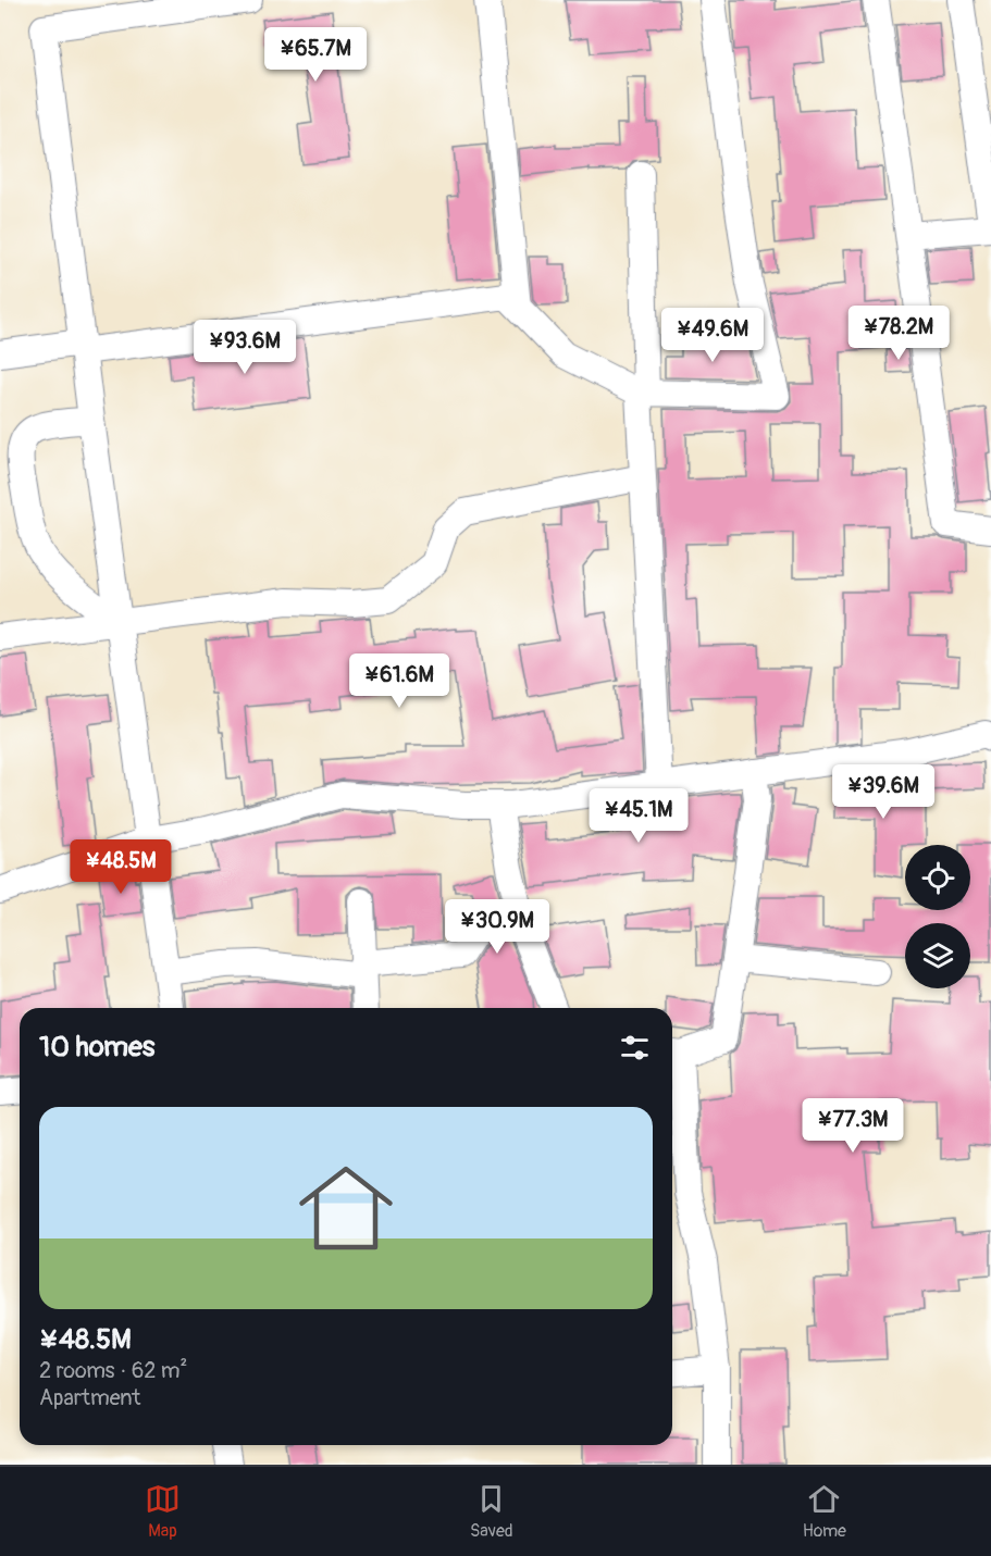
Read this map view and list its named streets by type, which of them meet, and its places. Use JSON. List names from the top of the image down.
{
  "page": {
    "price": [
      "¥65.7M",
      "¥78.2M",
      "¥49.6M",
      "¥93.6M",
      "¥61.6M",
      "¥39.6M",
      "¥45.1M",
      "¥48.5M",
      "¥30.9M",
      "¥77.3M"
    ],
    "heading": "10 homes",
    "list": [
      {
        "name": "¥48.5M",
        "note": "2 rooms · 62 m² · Apartment"
      }
    ],
    "tabs": ["Map", "Saved", "Home"]
  }
}
